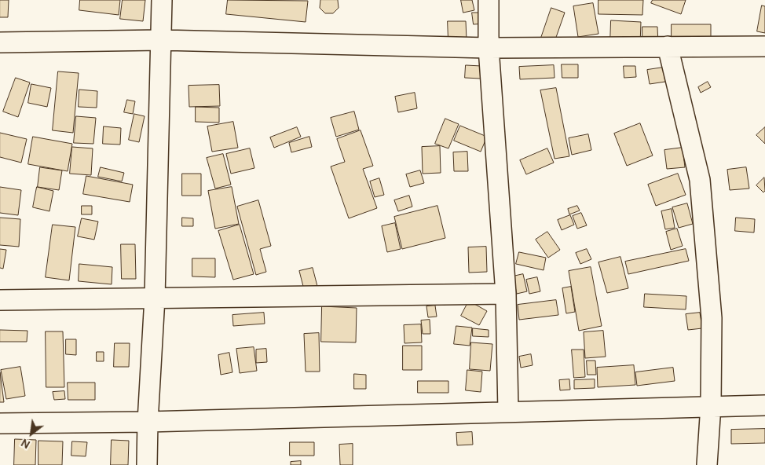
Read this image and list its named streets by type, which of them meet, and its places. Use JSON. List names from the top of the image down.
{
  "north": "bottom left"
}
